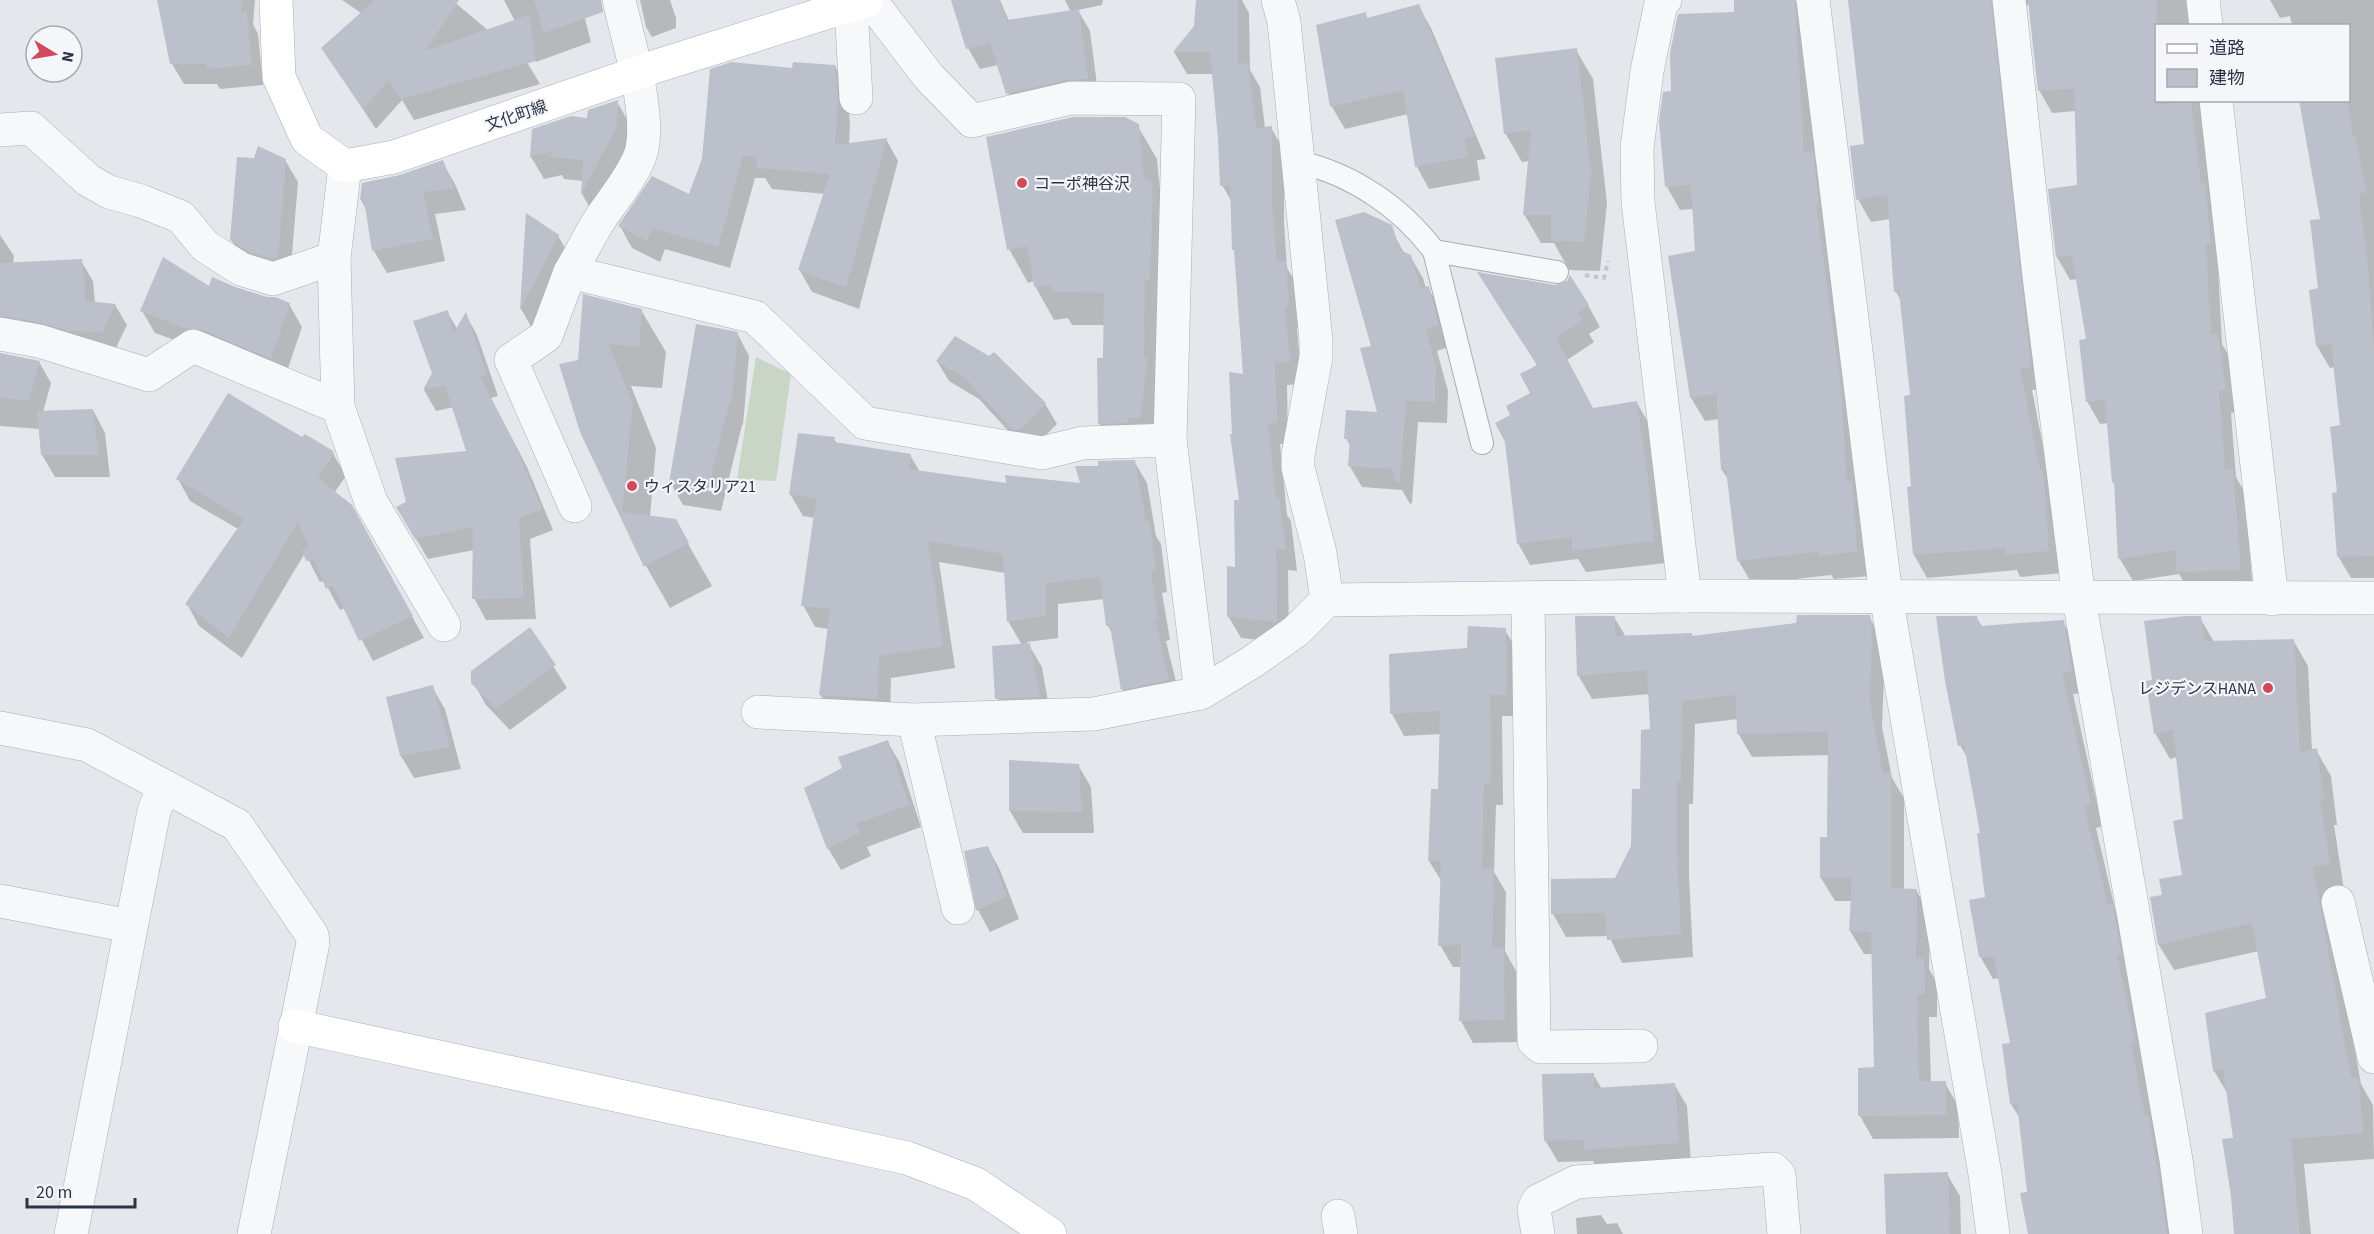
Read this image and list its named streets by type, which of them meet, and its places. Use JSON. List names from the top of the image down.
{
  "streets": {
    "street": ["文化町線"]
  },
  "places": ["コーポ神谷沢", "ウィスタリア21", "レジデンスHANA"],
  "legend": ["道路", "建物"],
  "scale_bar": "20 m",
  "north": "right"
}
